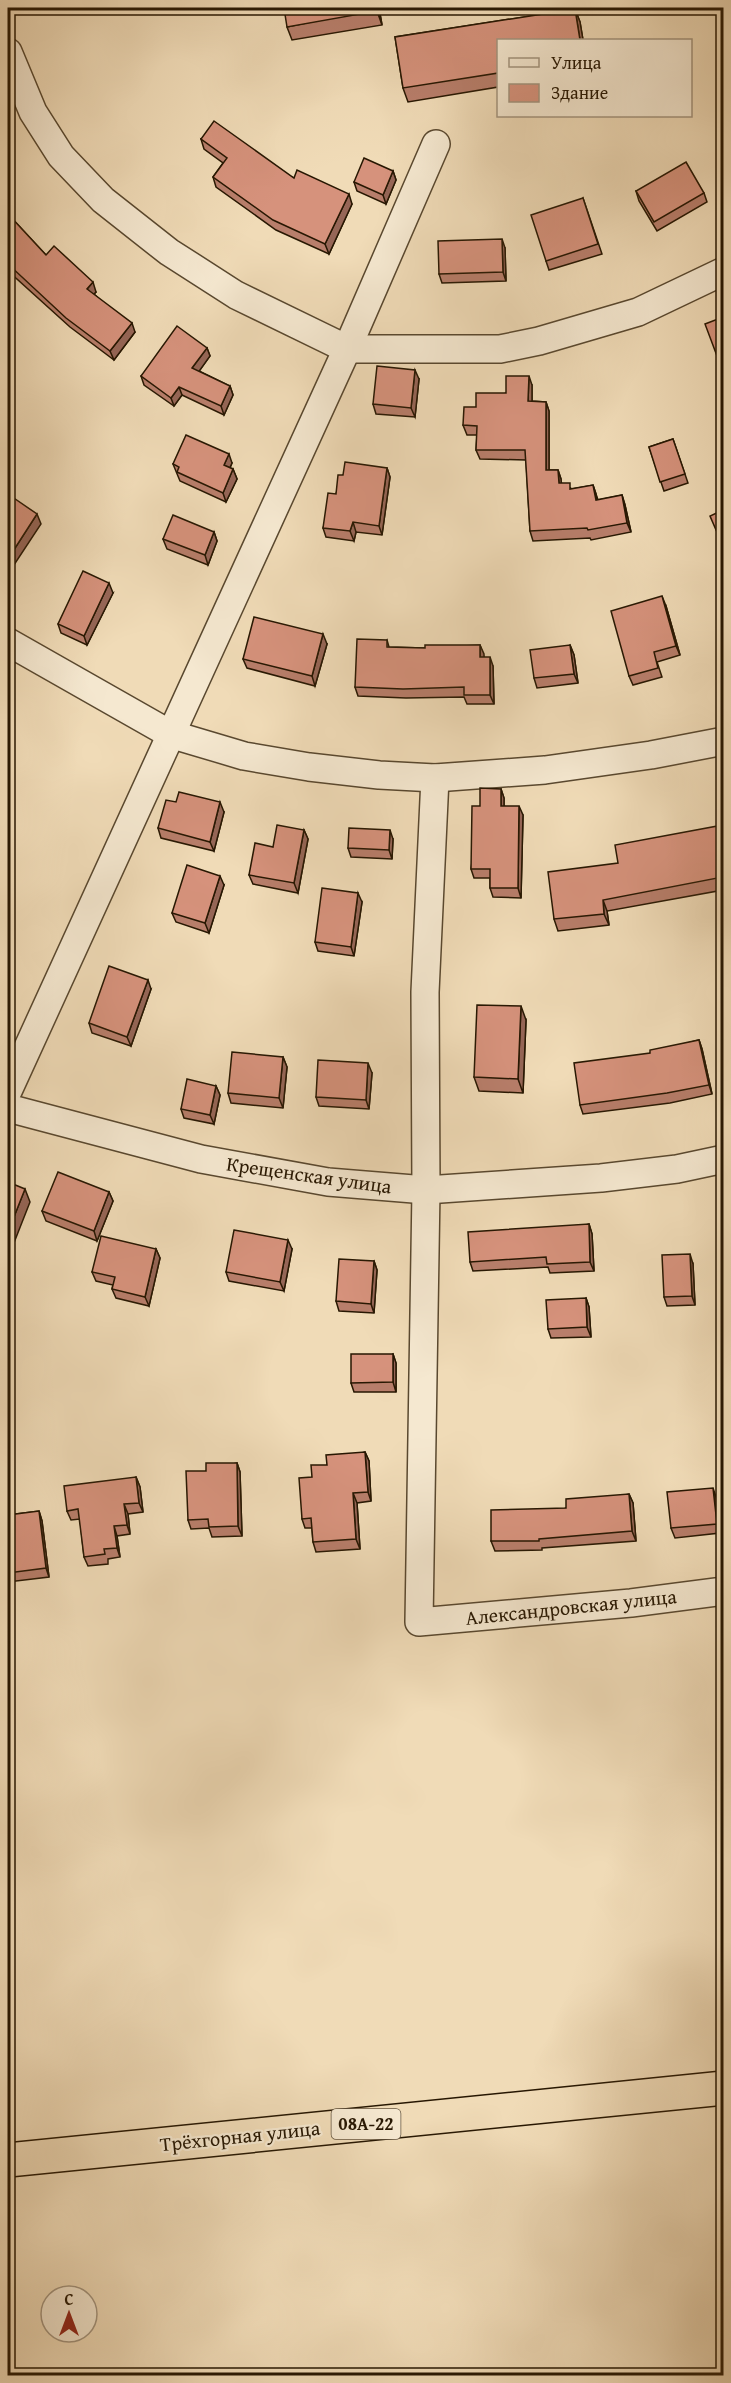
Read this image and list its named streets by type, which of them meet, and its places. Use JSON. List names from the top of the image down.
{
  "streets": {
    "highway": ["08А-22", "Трёхгорная улица"],
    "street": ["Крещенская улица", "Александровская улица"]
  },
  "crossings": [
    ["Крещенская улица", "Александровская улица"]
  ],
  "legend": ["Улица", "Здание"],
  "north": "top"
}
